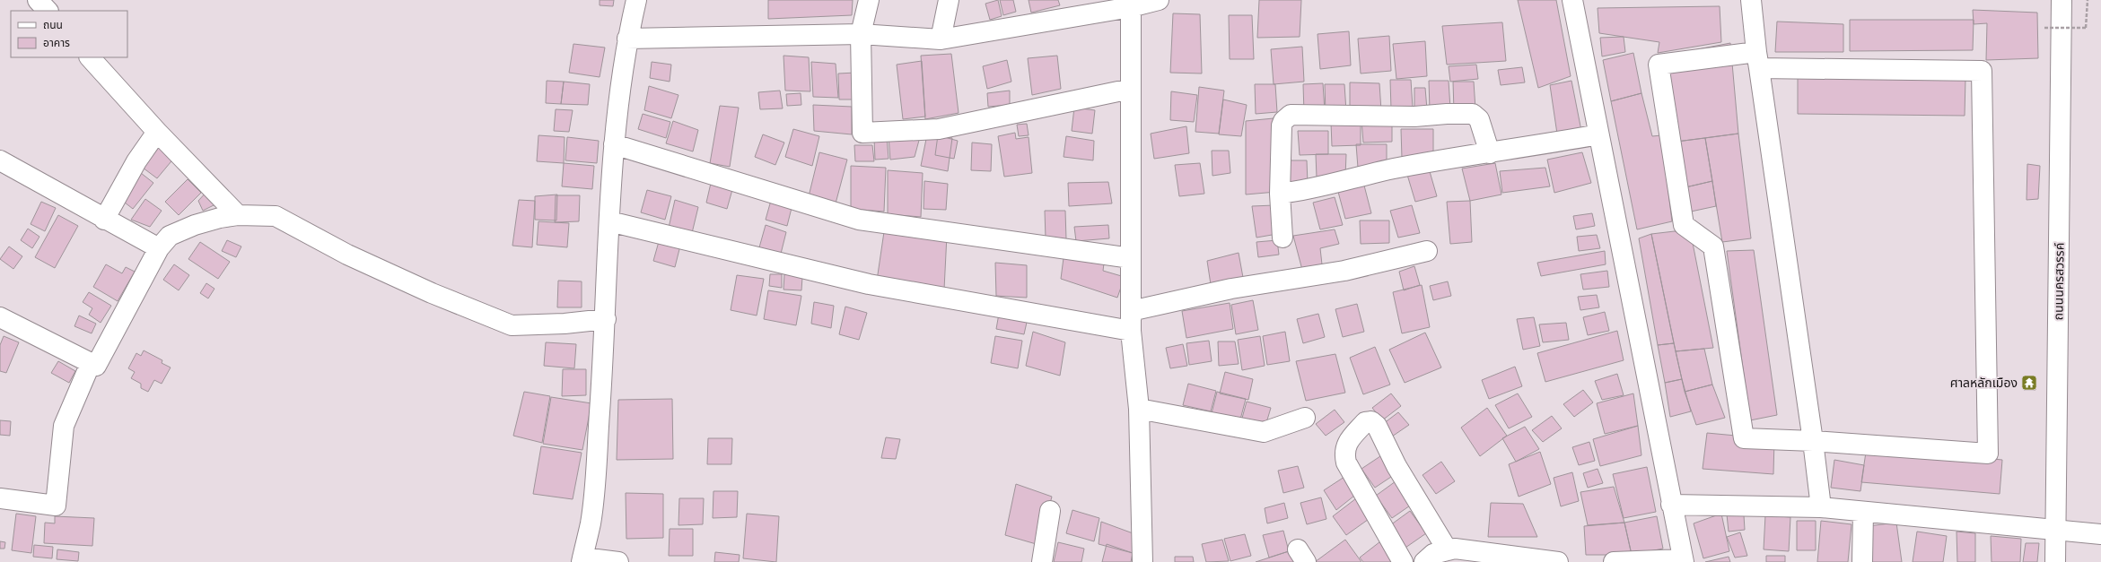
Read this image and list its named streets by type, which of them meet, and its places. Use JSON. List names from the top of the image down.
{
  "streets": {
    "street": ["ถนนนครสวรรค์"]
  },
  "places": {
    "temple": ["ศาลหลักเมือง"]
  },
  "legend": ["ถนน", "อาคาร"]
}
